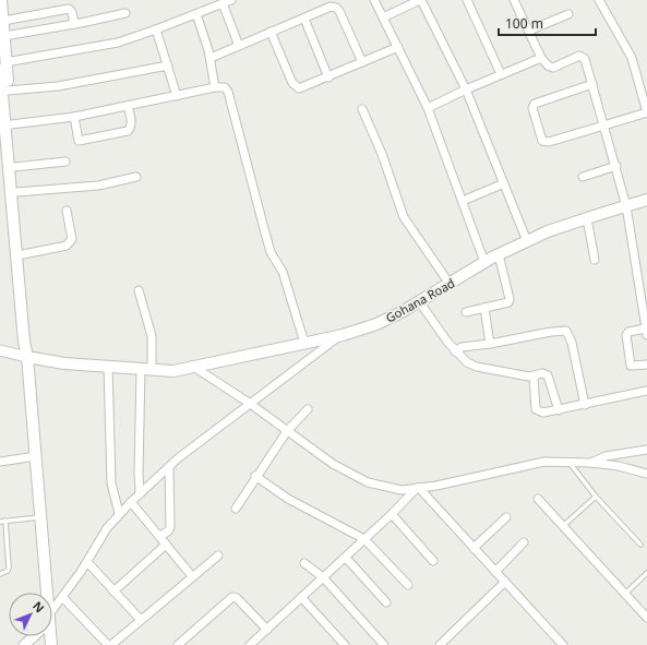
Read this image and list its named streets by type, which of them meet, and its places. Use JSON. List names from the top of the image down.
{
  "streets": {
    "main road": ["Gohana Road"]
  },
  "scale_bar": "100 m",
  "north": "top right"
}
